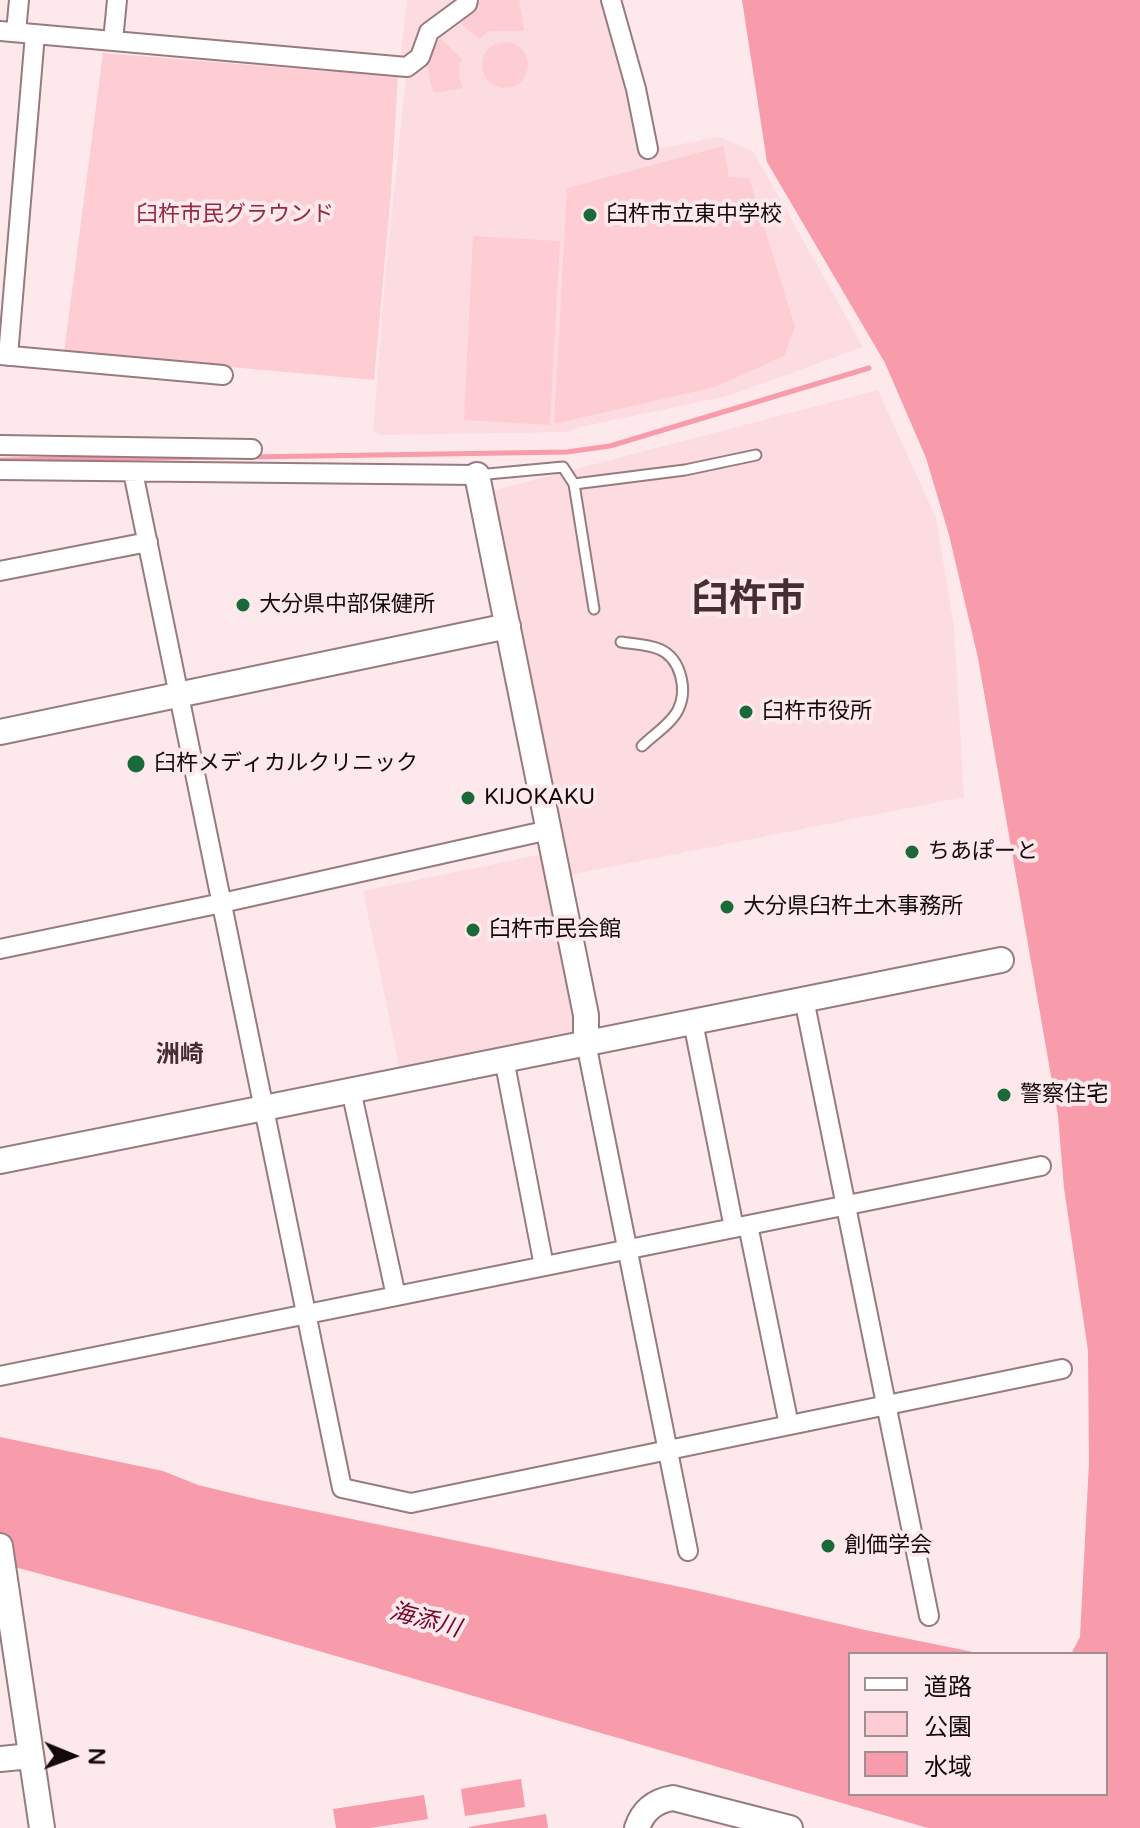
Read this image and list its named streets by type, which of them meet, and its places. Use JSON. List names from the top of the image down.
{
  "districts": ["臼杵市", "洲崎"],
  "water": ["海添川"],
  "parks": ["臼杵市民グラウンド"],
  "places": [
    "臼杵市立東中学校",
    "大分県中部保健所",
    "臼杵市役所",
    "臼杵メディカルクリニック",
    "KIJOKAKU",
    "ちあぽーと",
    "大分県臼杵土木事務所",
    "臼杵市民会館",
    "警察住宅",
    "創価学会"
  ],
  "legend": ["道路", "公園", "水域"],
  "north": "right"
}
